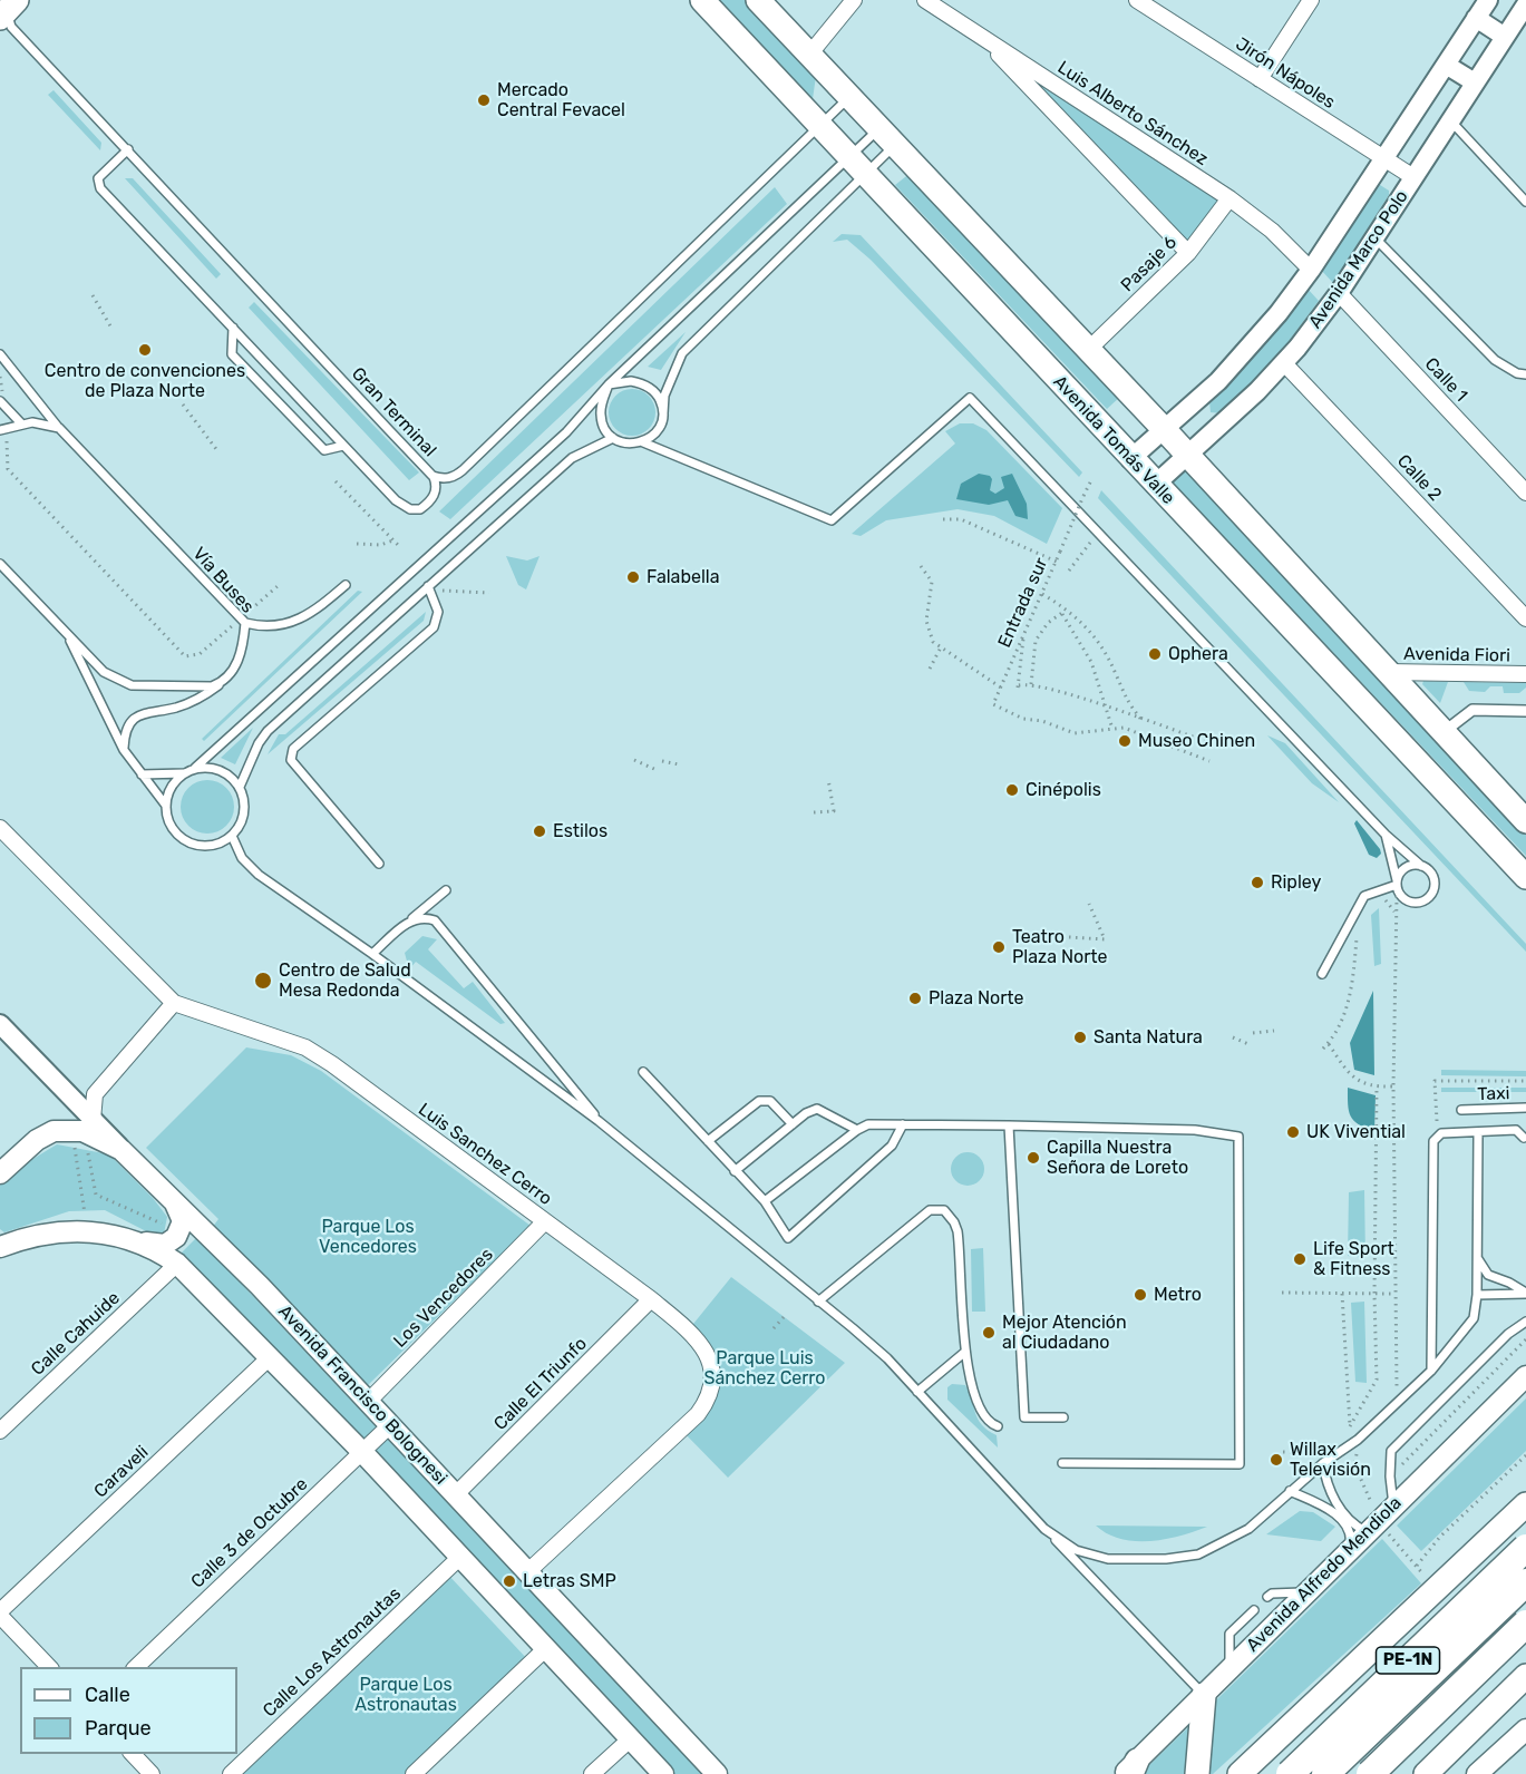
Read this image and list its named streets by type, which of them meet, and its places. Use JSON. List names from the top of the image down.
{
  "streets": {
    "highway": ["PE-1N"],
    "main road": ["Avenida Tomás Valle", "Avenida Francisco Bolognesi", "Avenida Alfredo Mendiola"],
    "street": [
      "Jirón Nápoles",
      "Luis Alberto Sánchez",
      "Avenida Marco Polo",
      "Pasaje 6",
      "Calle 1",
      "Calle 2",
      "Avenida Fiori",
      "Luis Sanchez Cerro",
      "Los Vencedores",
      "Calle Cahuide",
      "Calle El Triunfo",
      "Caraveli",
      "Calle 3 de Octubre",
      "Calle Los Astronautas"
    ],
    "lane": ["Gran Terminal", "Vía Buses", "Taxi"],
    "path": ["Entrada sur"]
  },
  "crossings": [
    ["Jirón Nápoles", "Avenida Marco Polo"],
    ["Luis Alberto Sánchez", "Avenida Marco Polo"],
    ["Luis Alberto Sánchez", "Pasaje 6"],
    ["Avenida Marco Polo", "Calle 1"],
    ["Avenida Marco Polo", "Avenida Tomás Valle"],
    ["Avenida Marco Polo", "Calle 2"],
    ["Gran Terminal", "Avenida Tomás Valle"],
    ["Luis Sanchez Cerro", "Los Vencedores"],
    ["Luis Sanchez Cerro", "Calle El Triunfo"],
    ["Luis Sanchez Cerro", "Avenida Francisco Bolognesi"],
    ["Los Vencedores", "Avenida Francisco Bolognesi"],
    ["Calle El Triunfo", "Avenida Francisco Bolognesi"],
    ["Avenida Francisco Bolognesi", "Calle 3 de Octubre"]
  ],
  "parks": ["Parque Los Vencedores", "Parque Luis Sánchez Cerro", "Parque Los Astronautas"],
  "places": [
    "Mercado Central Fevacel",
    "Centro de convenciones de Plaza Norte",
    "Falabella",
    "Ophera",
    "Museo Chinen",
    "Cinépolis",
    "Estilos",
    "Ripley",
    "Teatro Plaza Norte",
    "Centro de Salud Mesa Redonda",
    "Plaza Norte",
    "Santa Natura",
    "UK Vivential",
    "Capilla Nuestra Señora de Loreto",
    "Life Sport & Fitness",
    "Metro",
    "Mejor Atención al Ciudadano",
    "Willax Televisión",
    "Letras SMP"
  ],
  "legend": ["Calle", "Parque"]
}
